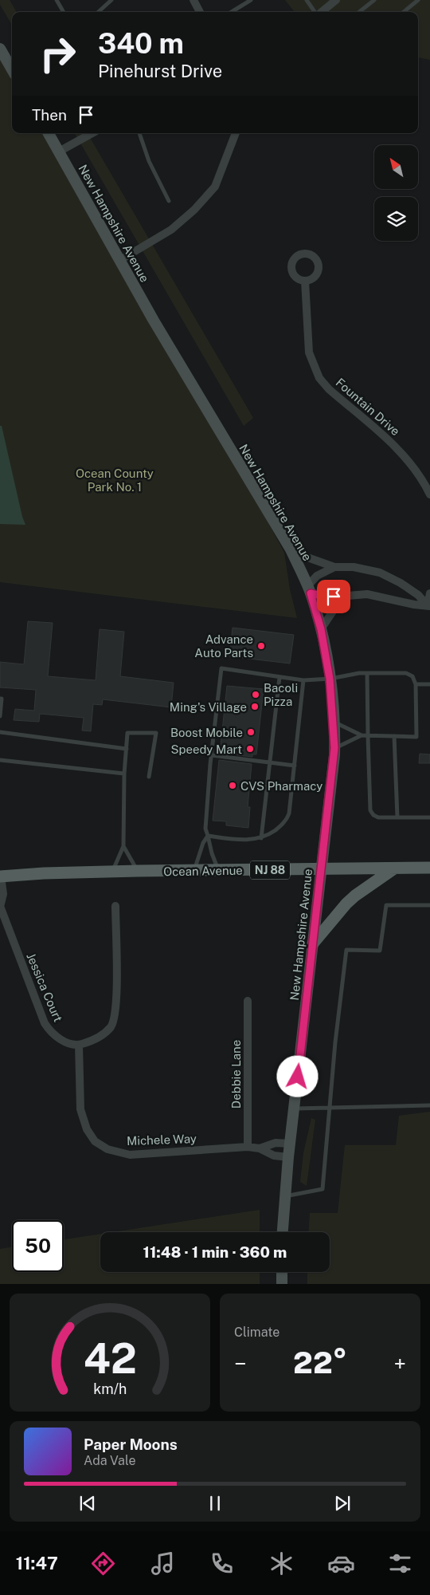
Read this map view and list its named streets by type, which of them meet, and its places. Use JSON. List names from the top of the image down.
{
  "streets": {
    "main road": ["New Hampshire Avenue", "NJ 88", "Ocean Avenue"],
    "street": [
      "Fountain Drive",
      "Jessica Court",
      "Debbie Lane",
      "Michele Way"
    ]
  },
  "crossings": [
    ["New Hampshire Avenue", "Ocean Avenue"],
    ["New Hampshire Avenue", "Michele Way"],
    ["Ocean Avenue", "Jessica Court"],
    ["Jessica Court", "Michele Way"],
    ["Debbie Lane", "Michele Way"]
  ],
  "parks": ["Ocean County Park No. 1"],
  "places": [
    "Advance Auto Parts",
    "Bacoli Pizza",
    "Ming's Village",
    "Boost Mobile",
    "Speedy Mart",
    "CVS Pharmacy"
  ],
  "north": "top left",
  "page": {
    "turn": ["340 m", "Pinehurst Drive"],
    "then": "Then",
    "limit": "50",
    "trip": "11:48 · 1 min · 360 m",
    "tile": "Climate",
    "heat": ["−", "22°", "+"],
    "song": ["Paper Moons", "Ada Vale"],
    "tabs": "11:47",
    "gauge": ["42", "km/h"]
  }
}
